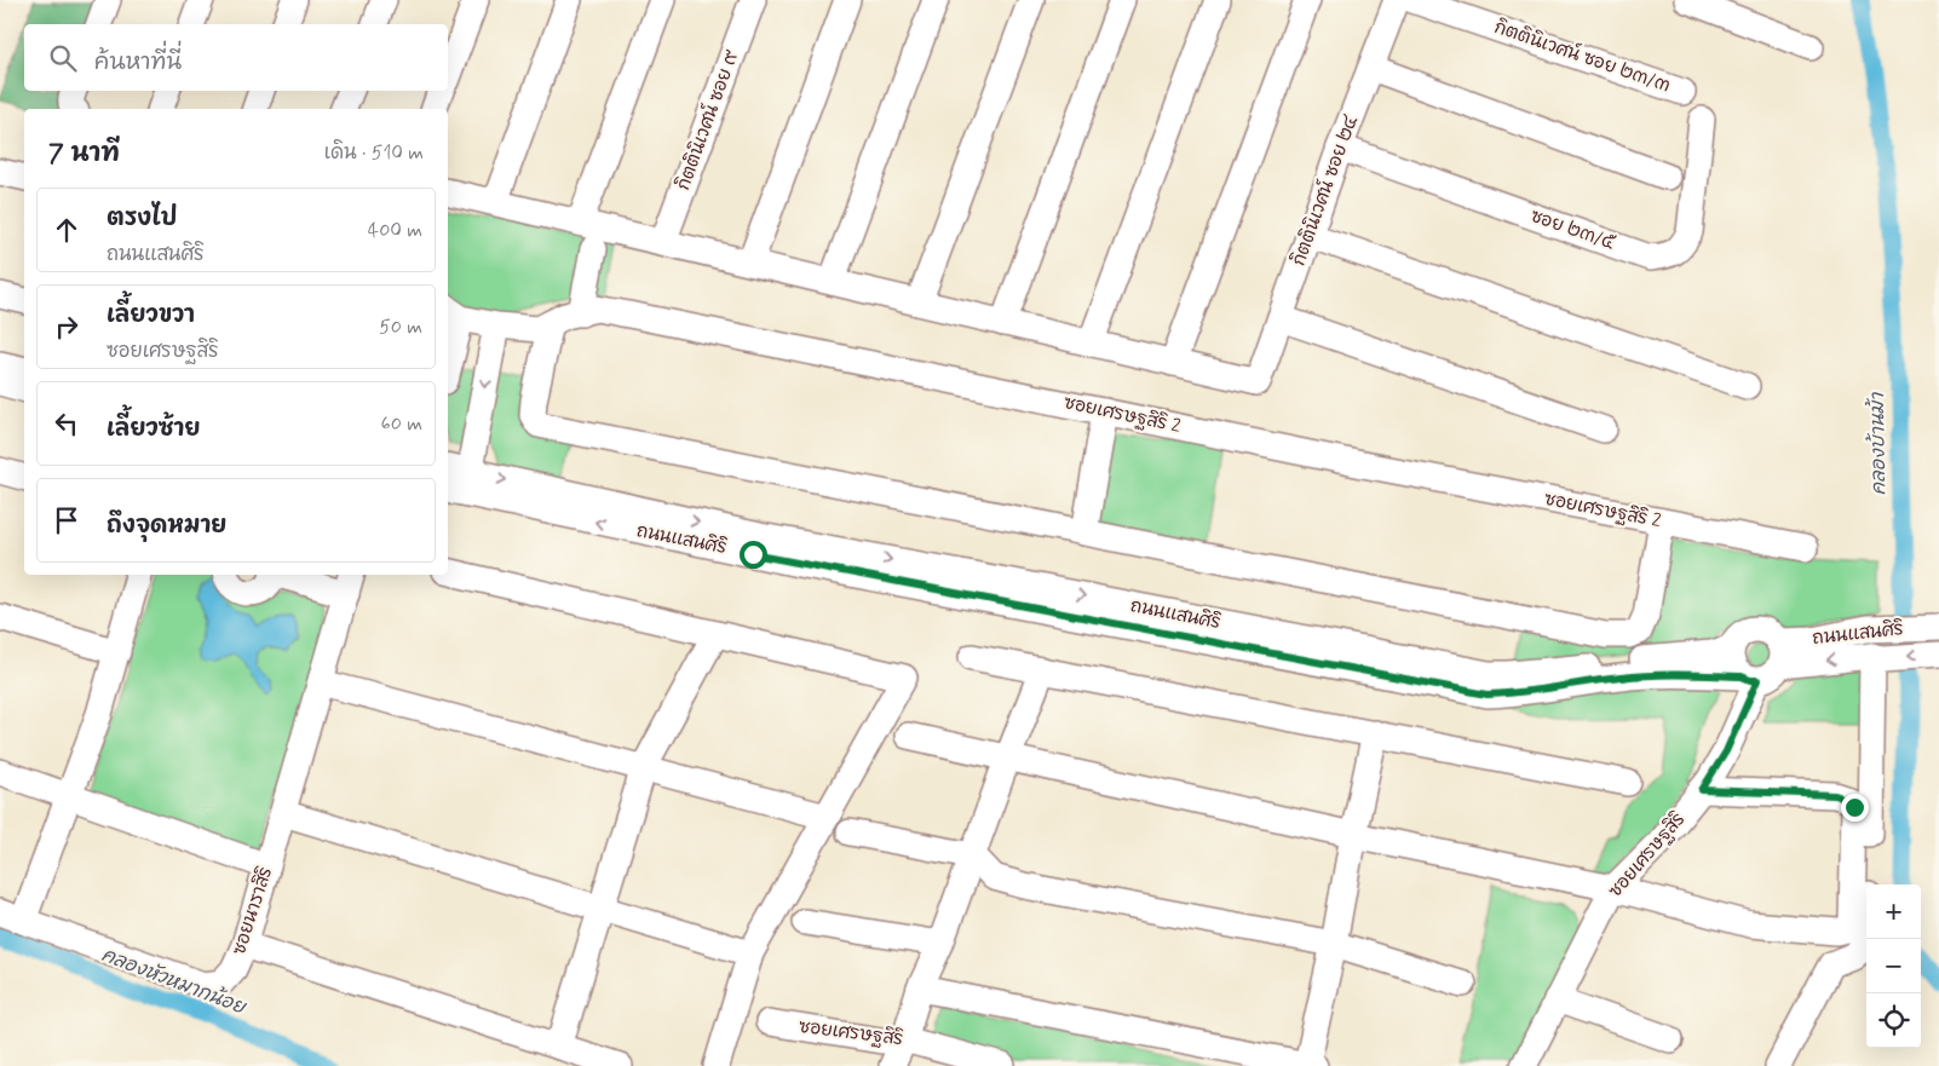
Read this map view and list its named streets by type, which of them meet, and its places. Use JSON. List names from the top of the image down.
{
  "streets": {
    "street": [
      "กิตตินิเวศน์ ซอย ๒๓/๓",
      "กิตตินิเวศน์ ซอย ๙",
      "กิตตินิเวศน์ ซอย ๒๔",
      "ซอย ๒๓/๕",
      "ซอยเศรษฐสิริ 2",
      "ถนนแสนศิริ",
      "ซอยเศรษฐสิริ",
      "ซอยนาราสิริ"
    ]
  },
  "crossings": [
    ["กิตตินิเวศน์ ซอย ๒๔", "ซอย ๒๓/๕"],
    ["ถนนแสนศิริ", "ซอยเศรษฐสิริ"]
  ],
  "water": ["คลองบ้านม้า", "คลองหัวหมากน้อย"],
  "page": {
    "search": "ค้นหาที่นี่",
    "heading": ["7 นาที", "เดิน · 510 m"],
    "list": [
      ["ตรงไป", "ถนนแสนศิริ", "400 m"],
      ["เลี้ยวขวา", "ซอยเศรษฐสิริ", "50 m"],
      ["เลี้ยวซ้าย", "60 m"],
      "ถึงจุดหมาย"
    ],
    "map_buttons": ["+", "−"]
  }
}
